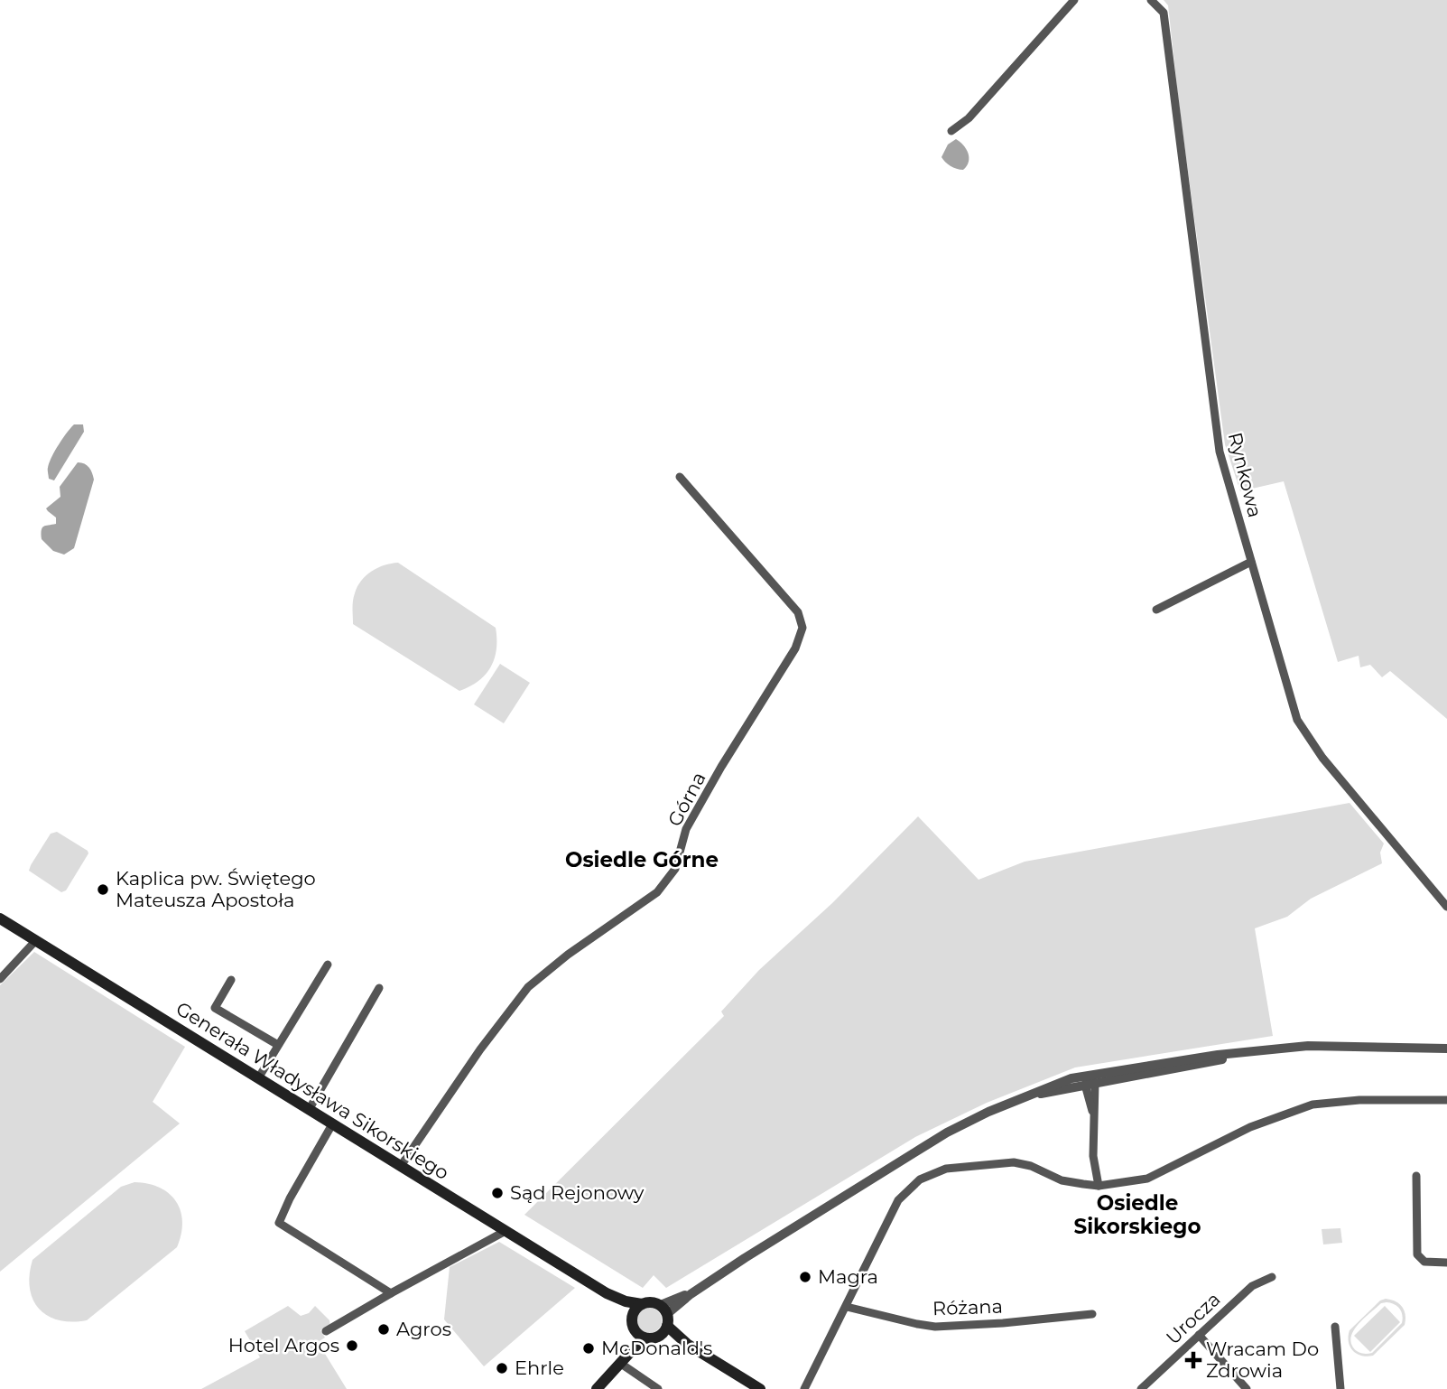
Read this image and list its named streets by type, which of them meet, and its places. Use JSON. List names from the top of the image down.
{
  "streets": {
    "main road": ["Generała Władysława Sikorskiego"],
    "street": [
      "Rynkowa",
      "Górna",
      "Różana",
      "Urocza"
    ]
  },
  "crossings": [
    ["Górna", "Generała Władysława Sikorskiego"]
  ],
  "districts": ["Osiedle Górne", "Osiedle Sikorskiego"],
  "places": {
    "other": [
      "Kaplica pw. Świętego Mateusza Apostoła",
      "Sąd Rejonowy",
      "Magra",
      "Agros",
      "Hotel Argos",
      "McDonald's",
      "Ehrle"
    ],
    "health": ["Wracam Do Zdrowia"]
  }
}
